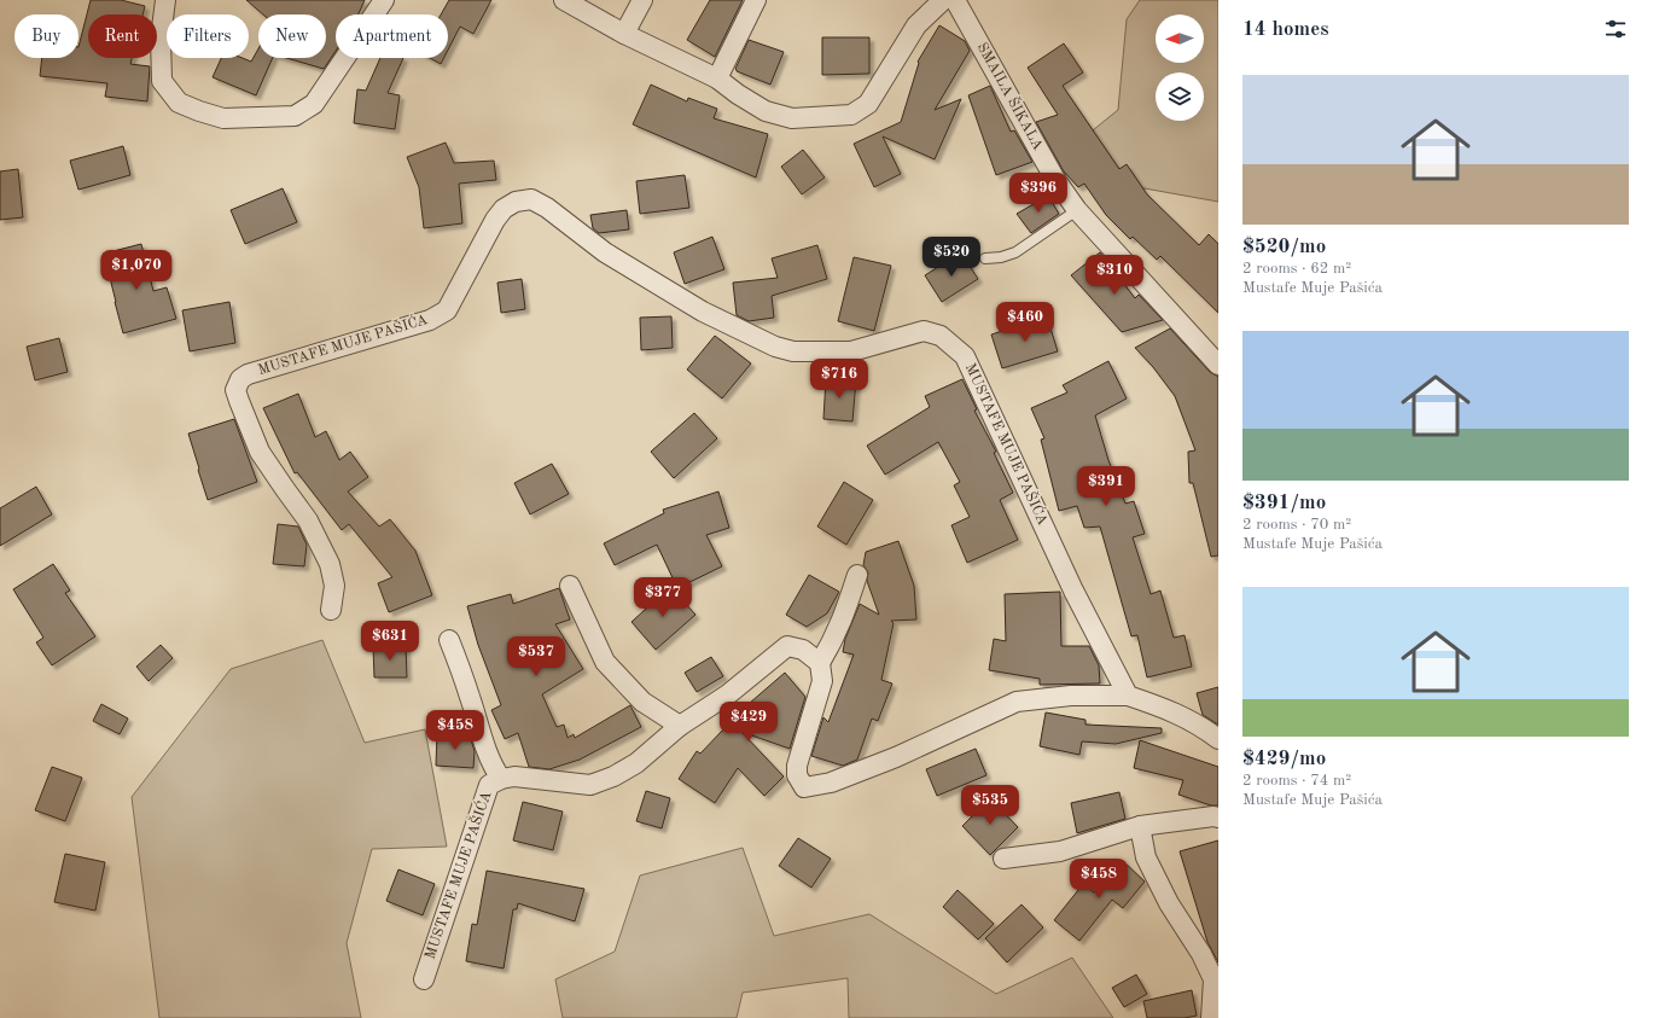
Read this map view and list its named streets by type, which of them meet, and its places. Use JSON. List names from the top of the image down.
{
  "streets": {
    "street": ["SMAILA ŠIKALA", "MUSTAFE MUJE PAŠIĆA"]
  },
  "north": "left",
  "page": {
    "heading": "14 homes",
    "chip": [
      "Buy",
      "Rent",
      "Filters",
      "New",
      "Apartment"
    ],
    "list": [
      {
        "name": "$520/mo",
        "note": "2 rooms · 62 m² · Mustafe Muje Pašića"
      },
      {
        "name": "$391/mo",
        "note": "2 rooms · 70 m² · Mustafe Muje Pašića"
      },
      {
        "name": "$429/mo",
        "note": "2 rooms · 74 m² · Mustafe Muje Pašića"
      }
    ],
    "price": [
      "$396",
      "$520",
      "$1,070",
      "$310",
      "$460",
      "$716",
      "$391",
      "$377",
      "$631",
      "$537",
      "$429",
      "$458",
      "$535",
      "$458"
    ]
  }
}
